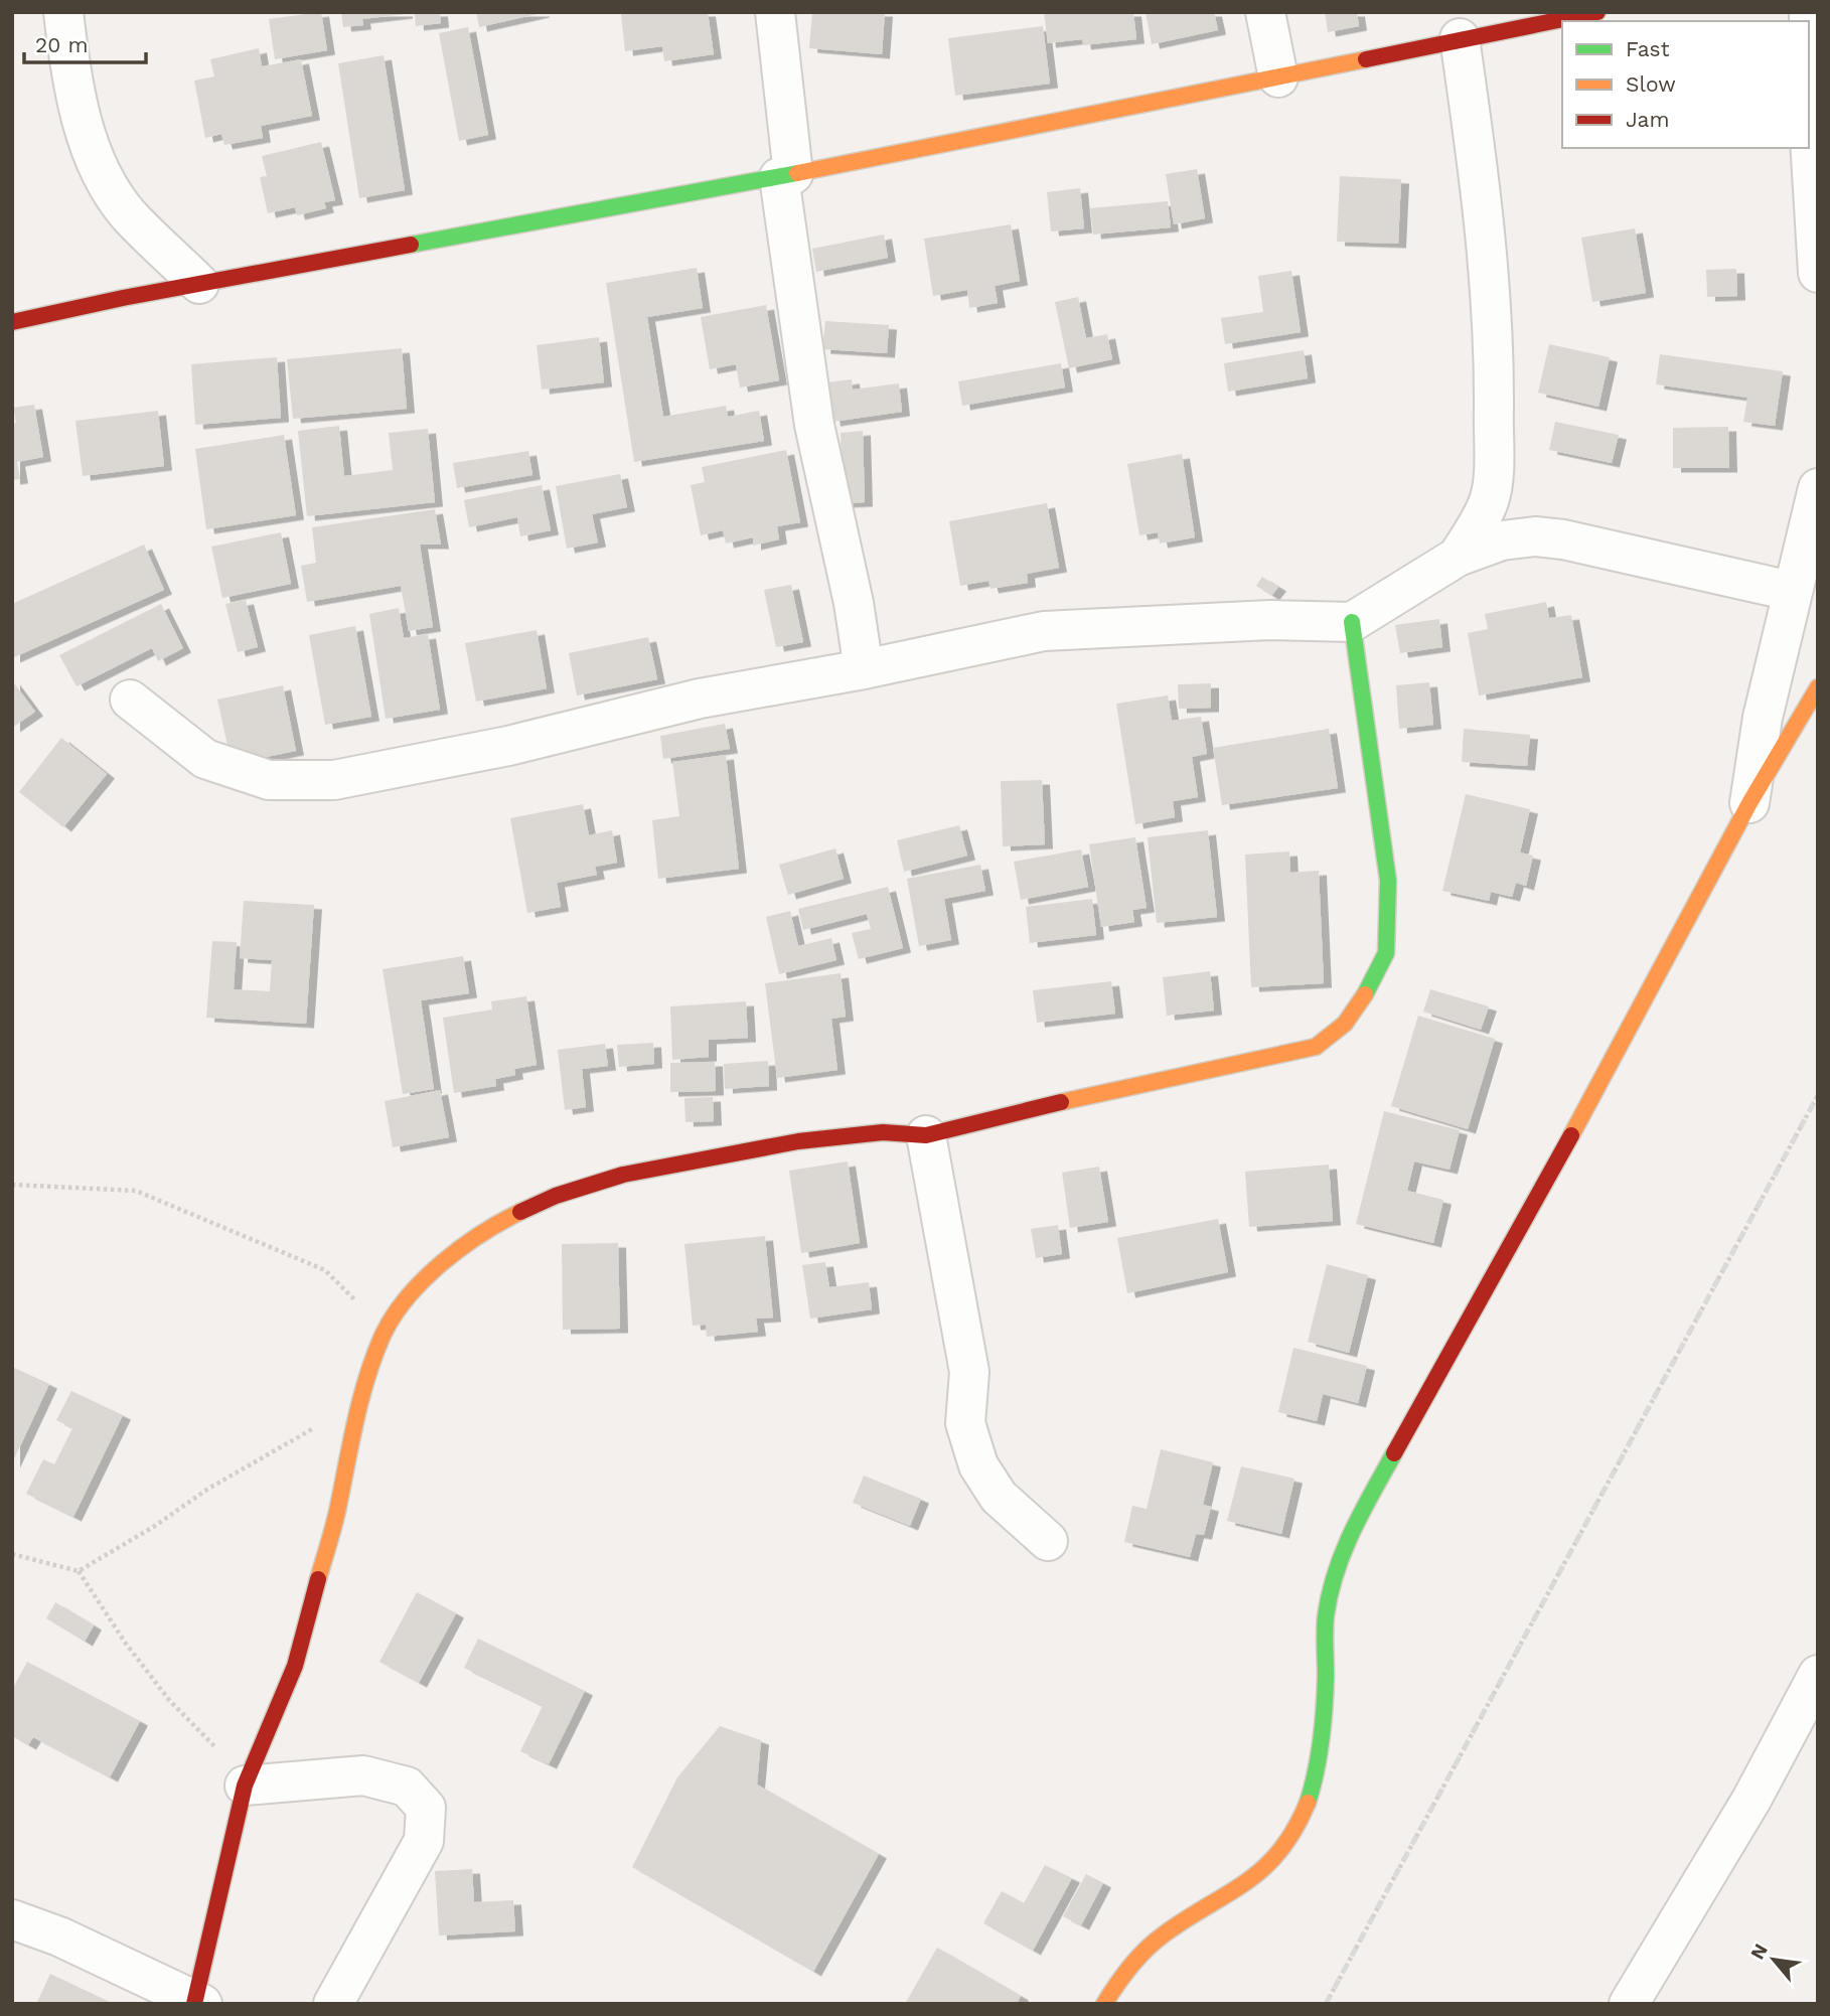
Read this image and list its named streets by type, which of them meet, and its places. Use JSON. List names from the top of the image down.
{
  "legend": ["Fast", "Slow", "Jam"],
  "scale_bar": "20 m",
  "north": "top left"
}
